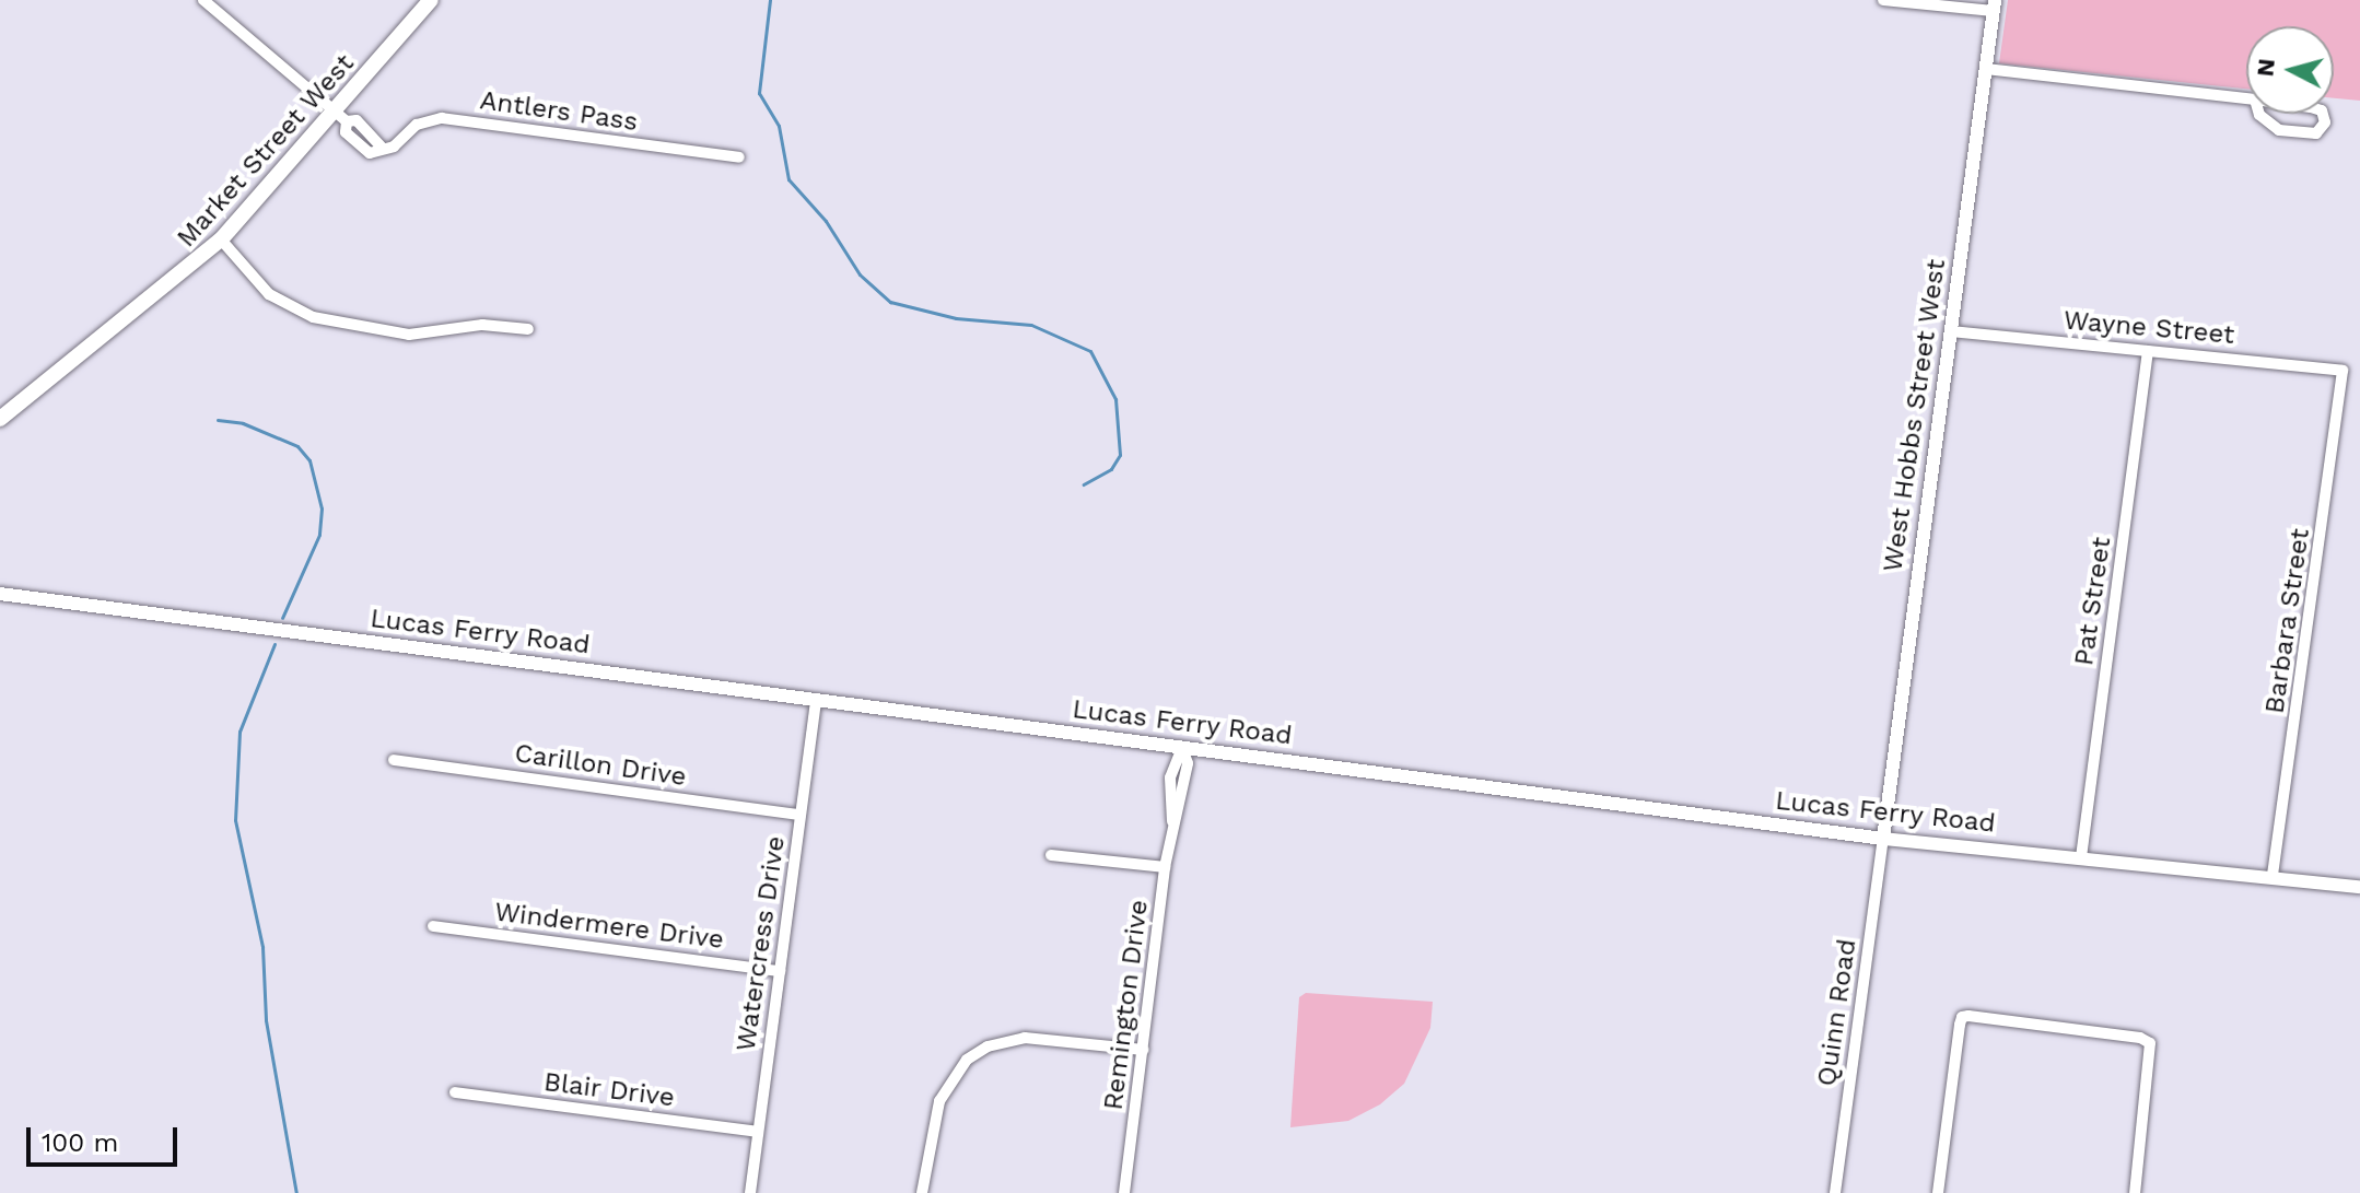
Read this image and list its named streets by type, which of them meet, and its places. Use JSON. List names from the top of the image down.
{
  "streets": {
    "main road": ["Market Street West"],
    "street": [
      "Antlers Pass",
      "Wayne Street",
      "West Hobbs Street West",
      "Pat Street",
      "Barbara Street",
      "Lucas Ferry Road",
      "Carillon Drive",
      "Windermere Drive",
      "Watercress Drive",
      "Remington Drive",
      "Quinn Road",
      "Blair Drive"
    ]
  },
  "crossings": [
    ["Antlers Pass", "Market Street West"],
    ["Wayne Street", "West Hobbs Street West"],
    ["Wayne Street", "Pat Street"],
    ["Wayne Street", "Barbara Street"],
    ["West Hobbs Street West", "Lucas Ferry Road"],
    ["West Hobbs Street West", "Quinn Road"],
    ["Pat Street", "Lucas Ferry Road"],
    ["Barbara Street", "Lucas Ferry Road"],
    ["Lucas Ferry Road", "Watercress Drive"],
    ["Lucas Ferry Road", "Remington Drive"],
    ["Lucas Ferry Road", "Quinn Road"],
    ["Carillon Drive", "Watercress Drive"],
    ["Windermere Drive", "Watercress Drive"],
    ["Watercress Drive", "Blair Drive"]
  ],
  "scale_bar": "100 m",
  "north": "left"
}
